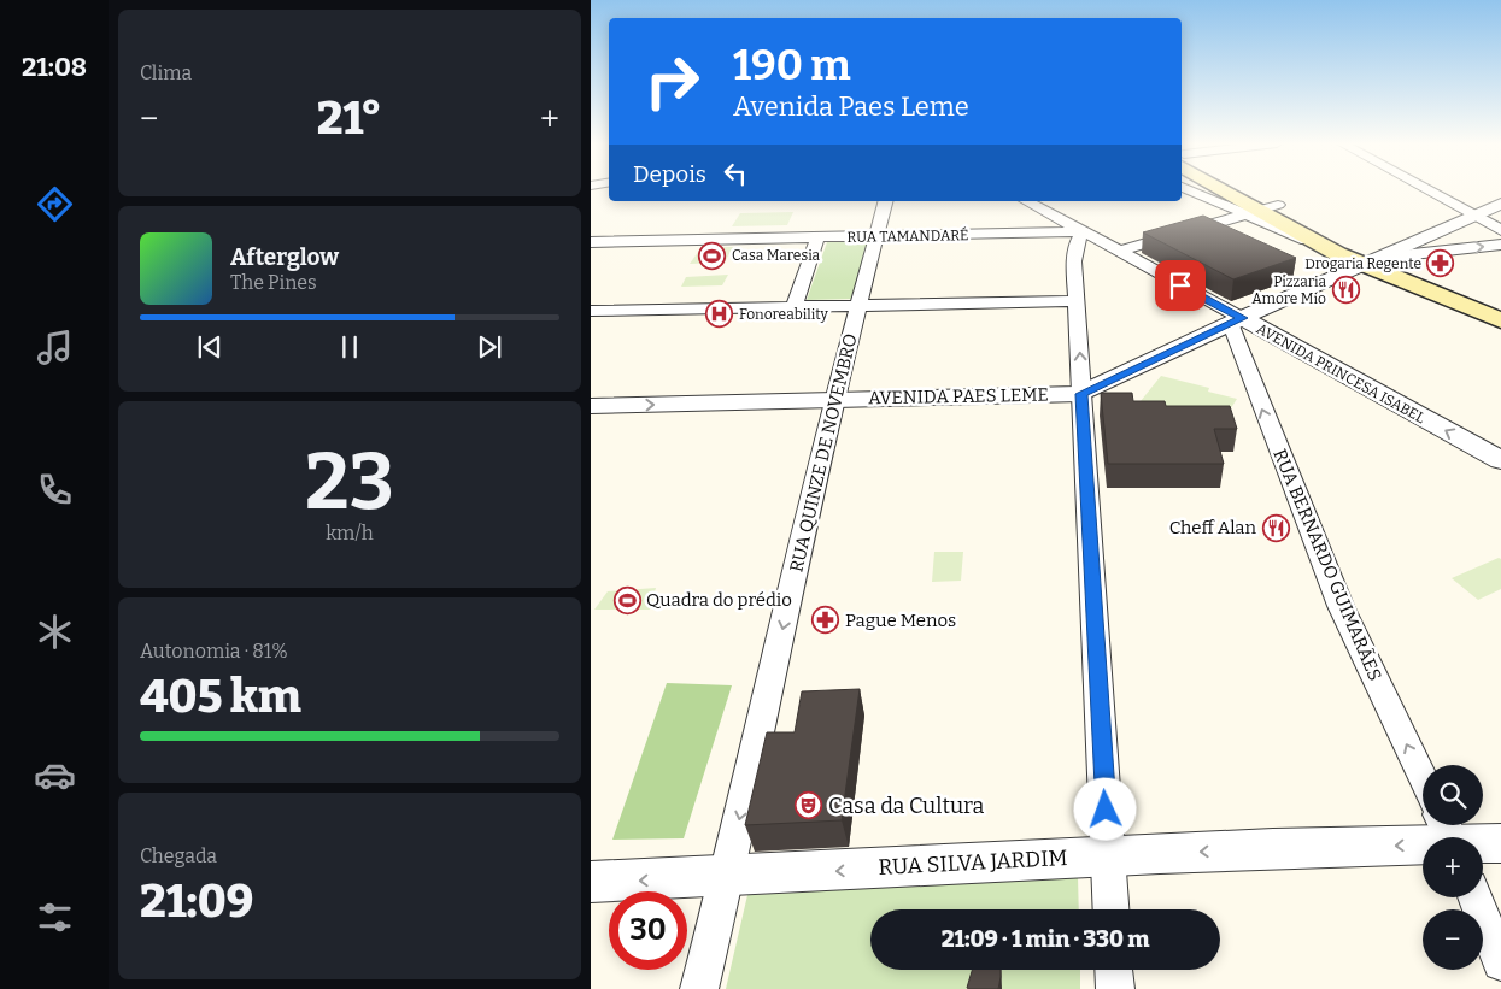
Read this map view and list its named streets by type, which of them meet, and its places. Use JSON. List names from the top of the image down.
{
  "streets": {
    "street": [
      "RUA TAMANDARÉ",
      "AVENIDA PRINCESA ISABEL",
      "AVENIDA PAES LEME",
      "RUA QUINZE DE NOVEMBRO",
      "RUA BERNARDO GUIMARÃES",
      "RUA SILVA JARDIM"
    ]
  },
  "crossings": [
    ["RUA TAMANDARÉ", "AVENIDA PRINCESA ISABEL"],
    ["RUA TAMANDARÉ", "RUA QUINZE DE NOVEMBRO"],
    ["AVENIDA PRINCESA ISABEL", "AVENIDA PAES LEME"],
    ["AVENIDA PRINCESA ISABEL", "RUA BERNARDO GUIMARÃES"],
    ["AVENIDA PAES LEME", "RUA QUINZE DE NOVEMBRO"],
    ["AVENIDA PAES LEME", "RUA BERNARDO GUIMARÃES"],
    ["RUA QUINZE DE NOVEMBRO", "RUA SILVA JARDIM"]
  ],
  "one_way": [
    "AVENIDA PRINCESA ISABEL",
    "RUA QUINZE DE NOVEMBRO",
    "RUA BERNARDO GUIMARÃES",
    "RUA SILVA JARDIM"
  ],
  "places": {
    "sports": ["Casa Maresia", "Quadra do prédio"],
    "pharmacy": ["Drogaria Regente", "Pague Menos"],
    "restaurant": ["Pizzaria Amore Mio", "Cheff Alan"],
    "hospital": ["Fonoreability"],
    "theatre": ["Casa da Cultura"]
  },
  "page": {
    "tabs": "21:08",
    "tile": [
      "Clima",
      ["23", "km/h"],
      ["Autonomia · 81%", "405 km"],
      ["Chegada", "21:09"]
    ],
    "turn": ["190 m", "Avenida Paes Leme"],
    "heat": ["−", "21°", "+"],
    "then": "Depois",
    "song": ["Afterglow", "The Pines"],
    "map_buttons": ["+", "−"],
    "limit": "30",
    "trip": "21:09 · 1 min · 330 m"
  }
}
